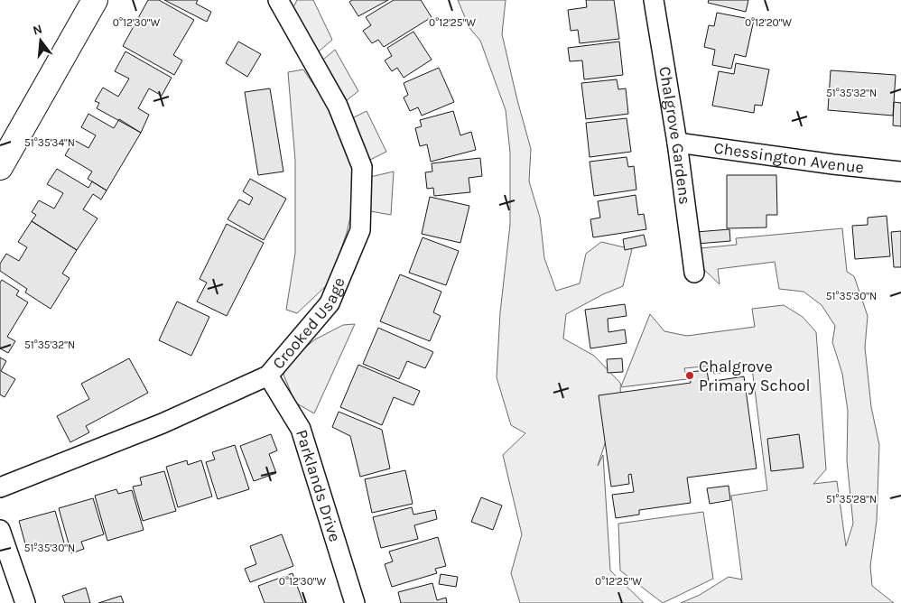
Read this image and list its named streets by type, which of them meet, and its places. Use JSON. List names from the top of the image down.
{
  "streets": {
    "street": [
      "Chalgrove Gardens",
      "Chessington Avenue",
      "Crooked Usage",
      "Parklands Drive"
    ]
  },
  "crossings": [
    ["Chalgrove Gardens", "Chessington Avenue"],
    ["Crooked Usage", "Parklands Drive"]
  ],
  "places": ["Chalgrove Primary School"],
  "north": "top",
  "coordinates": [
    "0°12'30\"W",
    "0°12'25\"W",
    "0°12'20\"W",
    "51°35'32\"N",
    "51°35'34\"N",
    "51°35'30\"N",
    "51°35'28\"N"
  ]
}
